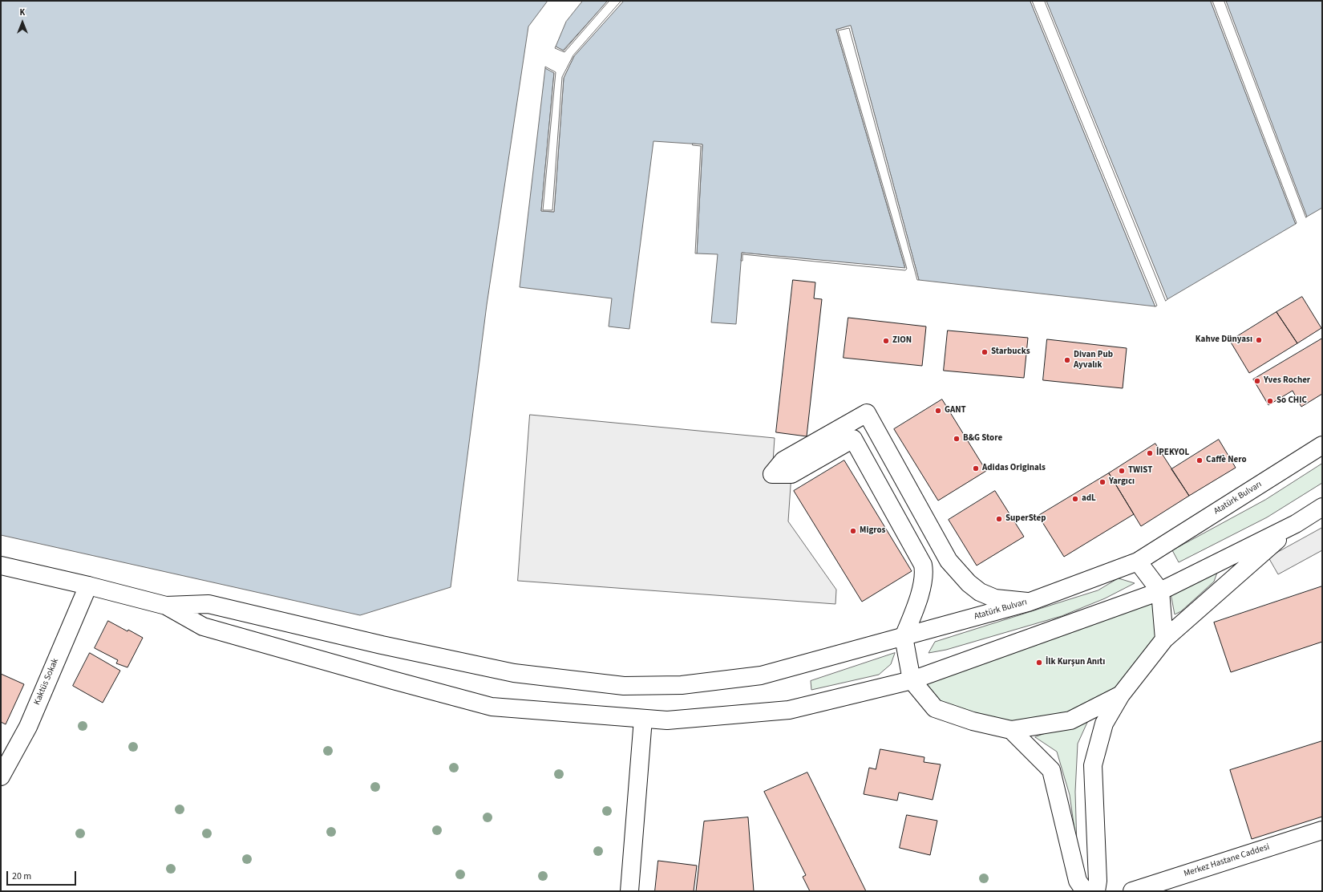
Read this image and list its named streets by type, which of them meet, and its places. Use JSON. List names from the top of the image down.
{
  "streets": {
    "main road": ["Atatürk Bulvarı", "Kaktüs Sokak", "Merkez Hastane Caddesi"]
  },
  "places": [
    "Kahve Dünyası",
    "ZION",
    "Starbucks",
    "Divan Pub Ayvalık",
    "Yves Rocher",
    "So CHIC",
    "GANT",
    "B&G Store",
    "İPEKYOL",
    "Caffè Nero",
    "Adidas Originals",
    "TWIST",
    "Yargıcı",
    "adL",
    "SuperStep",
    "Migros",
    "İlk Kurşun Anıtı"
  ],
  "scale_bar": "20 m",
  "north": "top"
}
